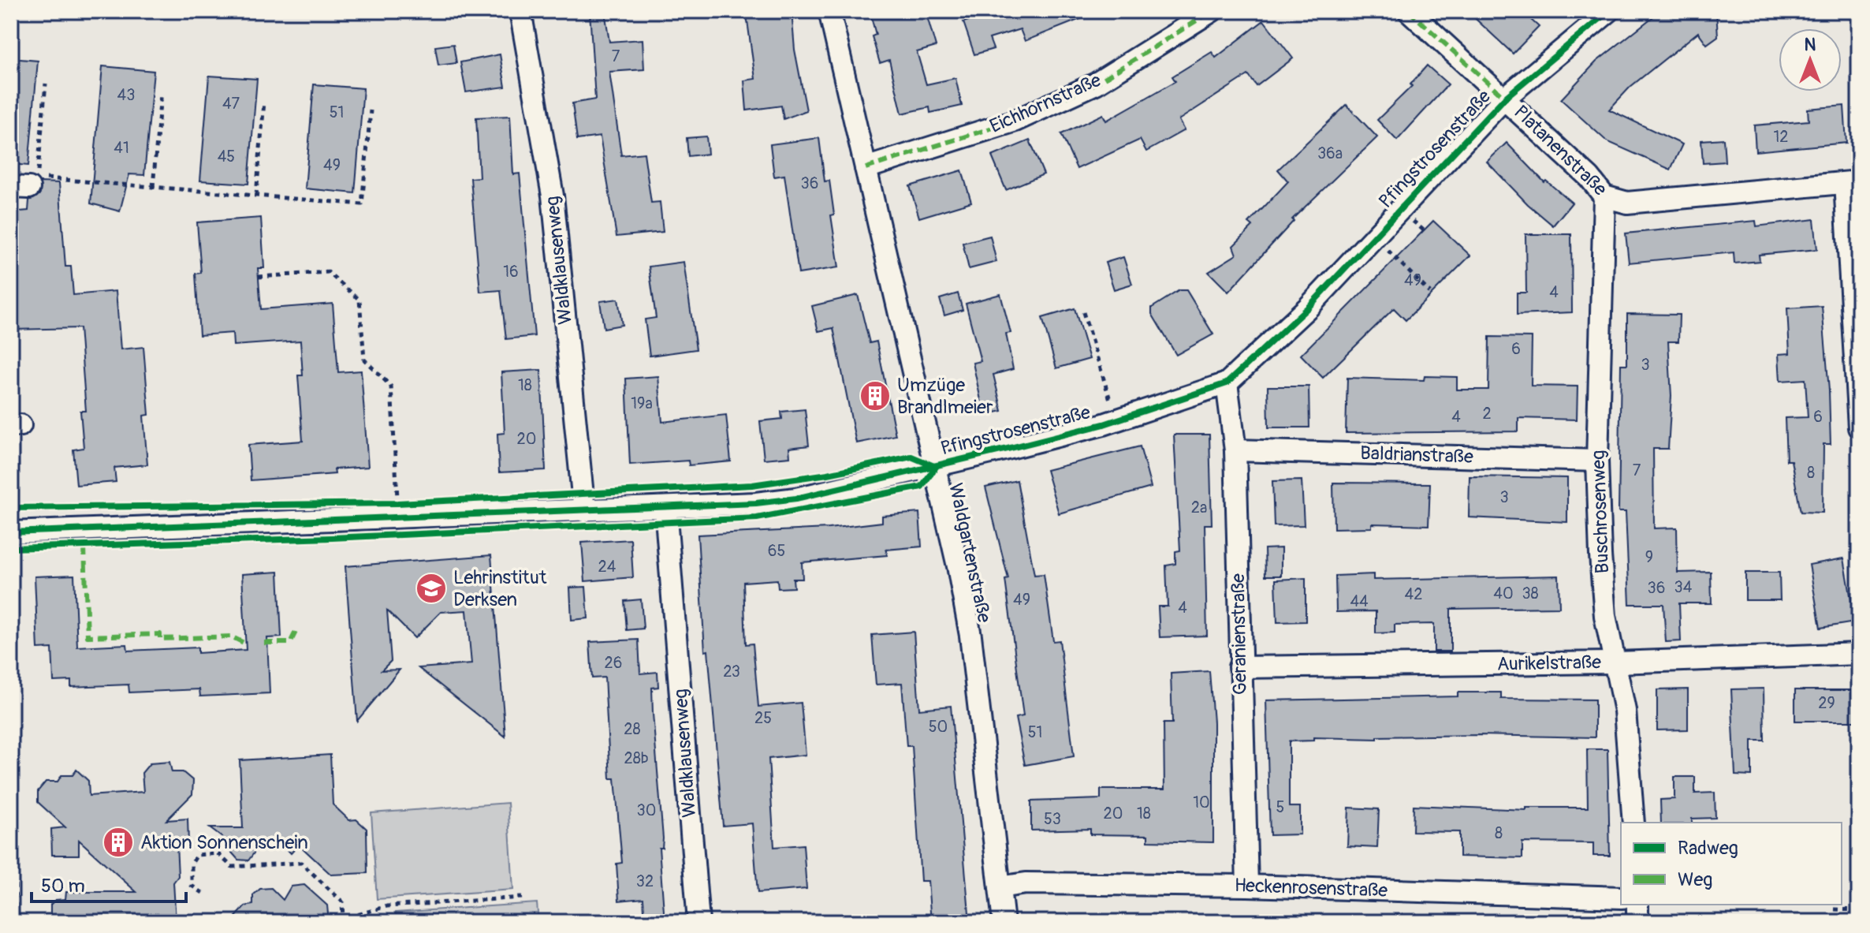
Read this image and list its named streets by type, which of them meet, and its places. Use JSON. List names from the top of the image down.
{
  "streets": {
    "street": [
      "Eichhornstraße",
      "Pfingstrosenstraße",
      "Platanenstraße",
      "Waldklausenweg",
      "Baldrianstraße",
      "Buschrosenweg",
      "Waldgartenstraße",
      "Geranienstraße",
      "Aurikelstraße",
      "Heckenrosenstraße"
    ]
  },
  "crossings": [
    ["Eichhornstraße", "Waldgartenstraße"],
    ["Pfingstrosenstraße", "Platanenstraße"],
    ["Pfingstrosenstraße", "Waldklausenweg"],
    ["Pfingstrosenstraße", "Waldgartenstraße"],
    ["Pfingstrosenstraße", "Geranienstraße"],
    ["Platanenstraße", "Buschrosenweg"],
    ["Baldrianstraße", "Buschrosenweg"],
    ["Baldrianstraße", "Geranienstraße"],
    ["Buschrosenweg", "Aurikelstraße"],
    ["Waldgartenstraße", "Heckenrosenstraße"],
    ["Geranienstraße", "Aurikelstraße"],
    ["Geranienstraße", "Heckenrosenstraße"]
  ],
  "places": {
    "building": ["Umzüge Brandlmeier", "Aktion Sonnenschein"],
    "school or university": ["Lehrinstitut Derksen"]
  },
  "house_numbers": [
    "7",
    "43",
    "47",
    "51",
    "12",
    "41",
    "36a",
    "45",
    "49",
    "36",
    "16",
    "49",
    "4",
    "6",
    "3",
    "18",
    "19a",
    "2",
    "4",
    "6",
    "20",
    "7",
    "8",
    "3",
    "2a",
    "65",
    "9",
    "24",
    "34",
    "36",
    "40",
    "38",
    "42",
    "49",
    "44",
    "4",
    "26",
    "23",
    "29",
    "25",
    "50",
    "28",
    "51",
    "28b",
    "10",
    "5",
    "30",
    "20",
    "18",
    "53",
    "8",
    "32"
  ],
  "legend": ["Radweg", "Weg"],
  "scale_bar": "50 m",
  "north": "top"
}
